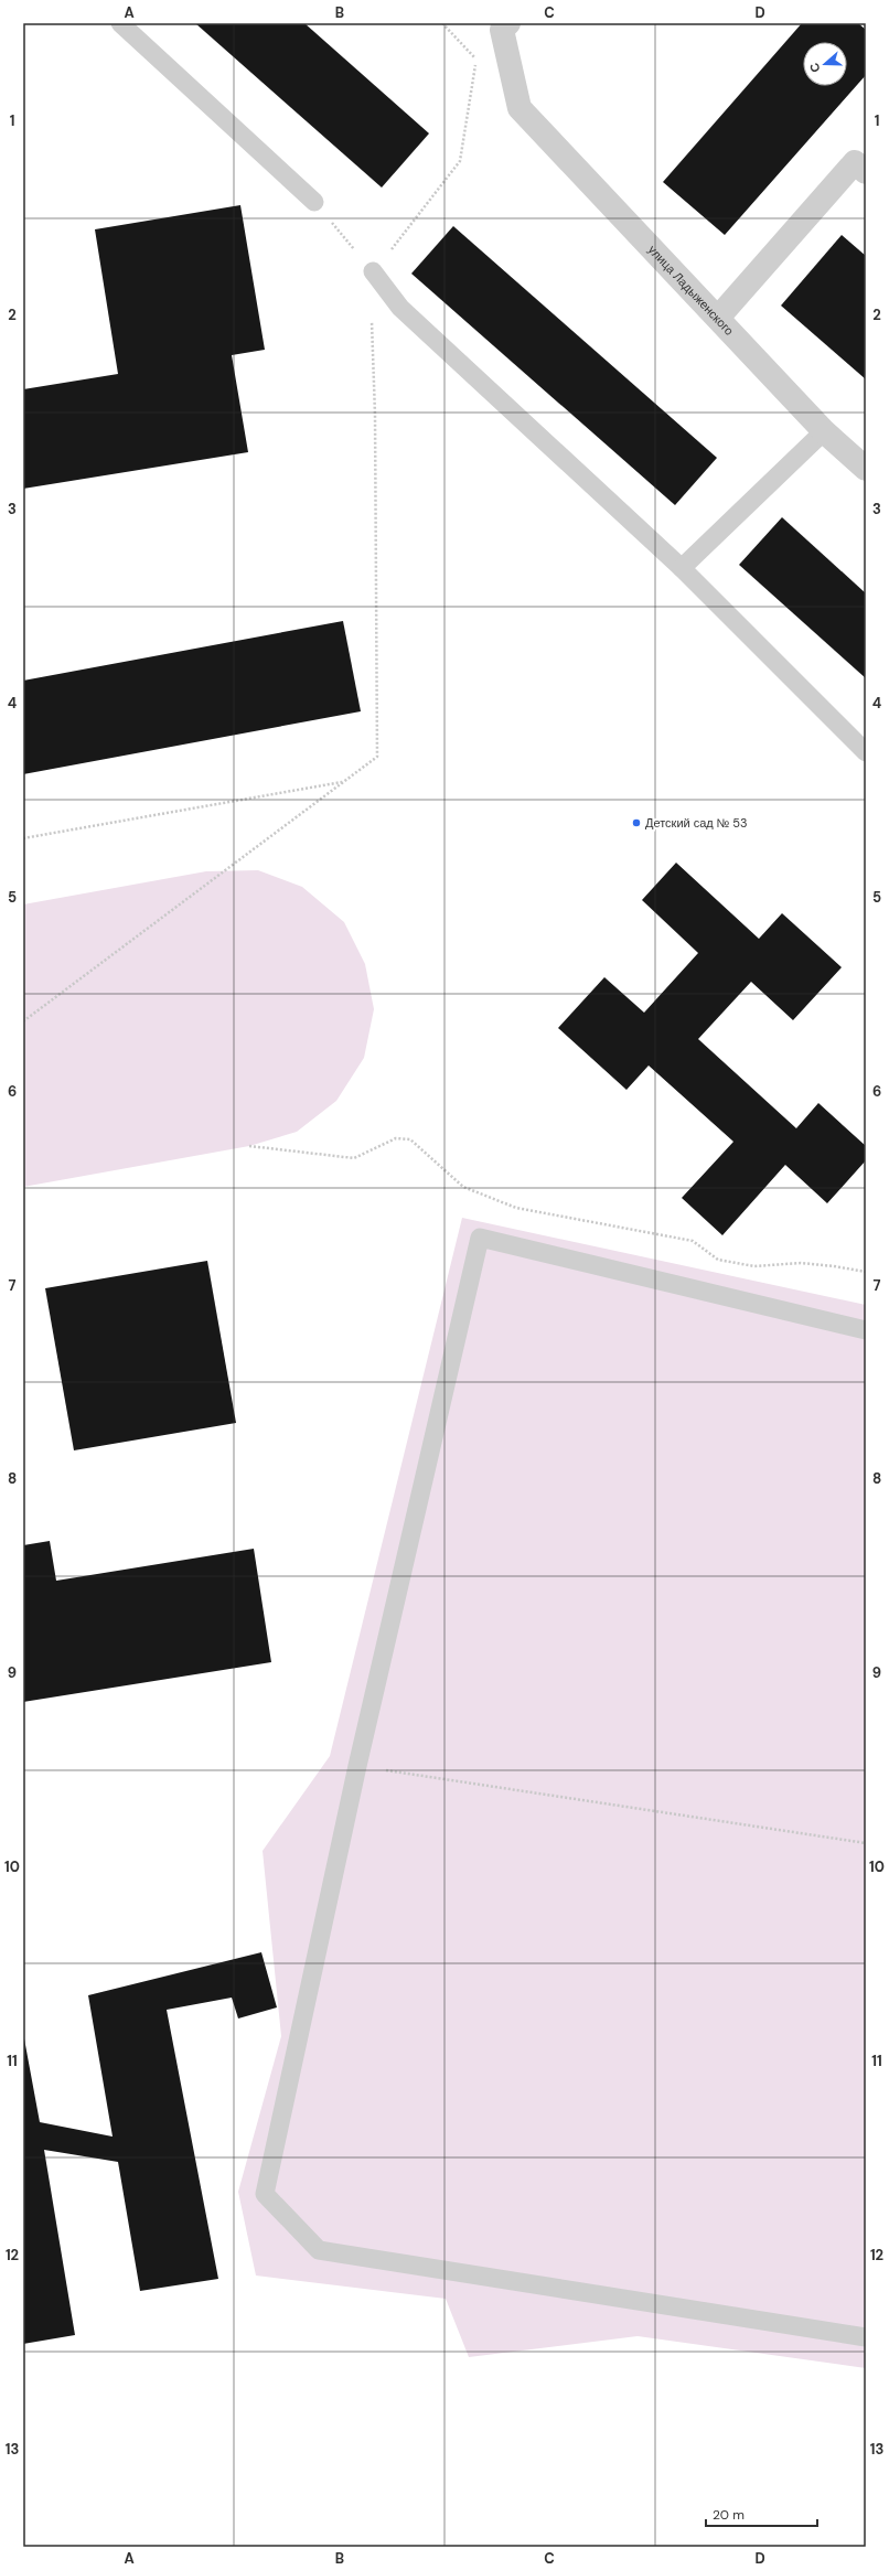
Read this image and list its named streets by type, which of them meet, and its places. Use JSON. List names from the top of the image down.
{
  "streets": {
    "street": ["улица Ладыженского"]
  },
  "places": ["Детский сад № 53"],
  "scale_bar": "20 m",
  "north": "left",
  "grid": {
    "columns": [
      "A",
      "B",
      "C",
      "D"
    ],
    "rows": [
      "1",
      "2",
      "3",
      "4",
      "5",
      "6",
      "7",
      "8",
      "9",
      "10",
      "11",
      "12",
      "13"
    ]
  }
}
